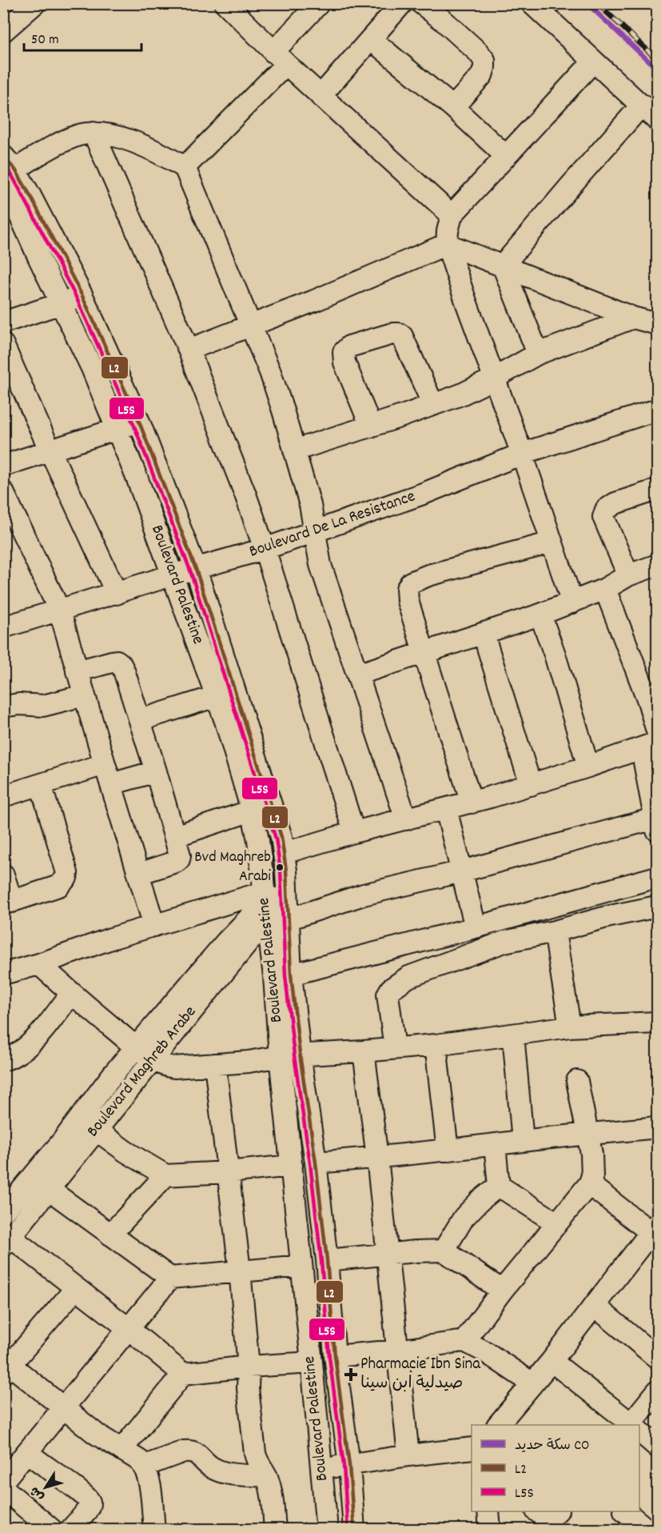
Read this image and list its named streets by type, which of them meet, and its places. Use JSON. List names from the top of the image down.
{
  "streets": {
    "street": ["Boulevard De La Resistance", "Boulevard Palestine", "Boulevard Maghreb Arabe"]
  },
  "crossings": [
    ["Boulevard De La Resistance", "Boulevard Palestine"],
    ["Boulevard Palestine", "Boulevard Maghreb Arabe"]
  ],
  "places": {
    "other": ["Bvd Maghreb Arabi"],
    "health": ["Pharmacie Ibn Sina صيدلية ابن سينا"]
  },
  "lines": ["rail line CO", "transit line L2", "transit line L5S"],
  "legend": ["سكة حديد CO", "L2", "L5S"],
  "scale_bar": "50 m",
  "north": "bottom left"
}
